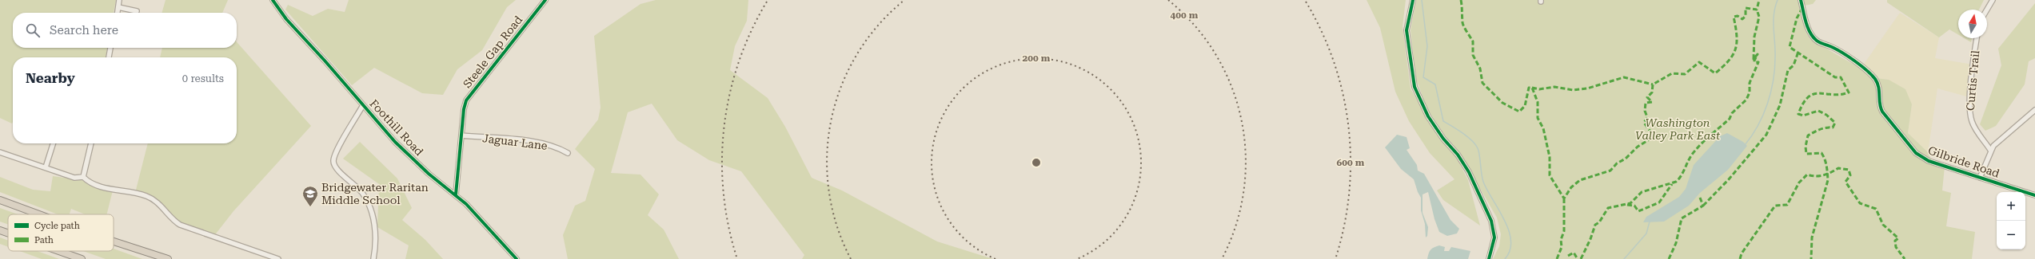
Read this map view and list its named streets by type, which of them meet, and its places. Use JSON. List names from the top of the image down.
{
  "streets": {
    "street": [
      "Steele Gap Road",
      "Curtis Trail",
      "Foothill Road",
      "Jaguar Lane",
      "Gilbride Road"
    ]
  },
  "crossings": [
    ["Steele Gap Road", "Foothill Road"],
    ["Steele Gap Road", "Jaguar Lane"]
  ],
  "parks": ["Washington Valley Park East"],
  "places": {
    "school or university": ["Bridgewater Raritan Middle School"]
  },
  "legend": ["Cycle path", "Path"],
  "north": "top",
  "page": {
    "search": "Search here",
    "heading": ["Nearby", "0 results"],
    "map_buttons": ["+", "−"]
  },
  "rings": ["400 m", "200 m", "600 m"]
}
